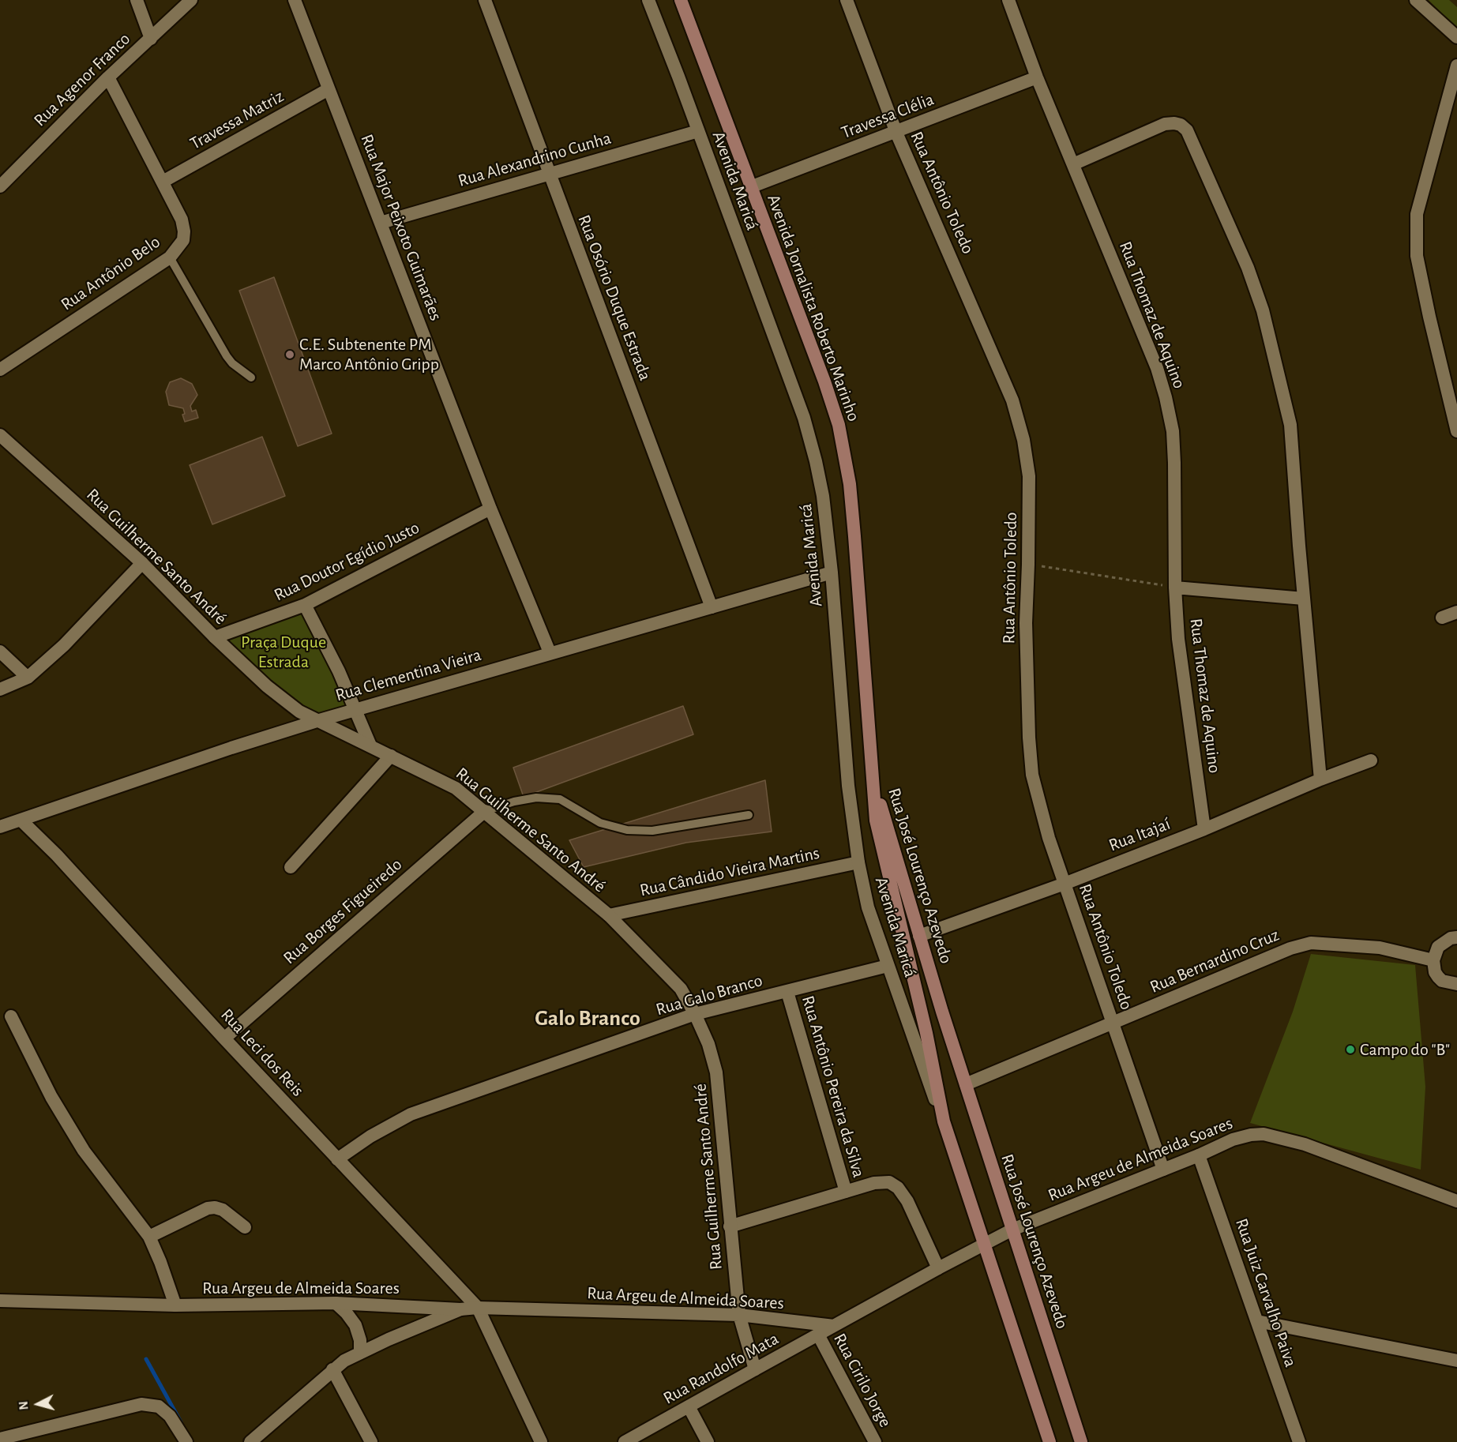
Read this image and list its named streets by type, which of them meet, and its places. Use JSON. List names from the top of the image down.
{
  "streets": {
    "main road": ["Avenida Jornalista Roberto Marinho", "Rua José Lourenço Azevedo"],
    "street": [
      "Rua Agenor Franco",
      "Travessa Clélia",
      "Travessa Matriz",
      "Rua Alexandrino Cunha",
      "Avenida Maricá",
      "Rua Antônio Toledo",
      "Rua Major Peixoto Guimarães",
      "Rua Antônio Belo",
      "Rua Osório Duque Estrada",
      "Rua Thomaz de Aquino",
      "Rua Guilherme Santo André",
      "Rua Doutor Egídio Justo",
      "Rua Clementina Vieira",
      "Rua Itajaí",
      "Rua Cândido Vieira Martins",
      "Rua Borges Figueiredo",
      "Rua Bernardino Cruz",
      "Rua Galo Branco",
      "Rua Leci dos Reis",
      "Rua Antônio Pereira da Silva",
      "Rua Argeu de Almeida Soares",
      "Rua Juiz Carvalho Paiva",
      "Rua Randolfo Mata",
      "Rua Cirilo Jorge"
    ]
  },
  "crossings": [
    ["Rua Agenor Franco", "Rua Antônio Belo"],
    ["Travessa Clélia", "Rua Antônio Toledo"],
    ["Travessa Clélia", "Avenida Jornalista Roberto Marinho"],
    ["Travessa Clélia", "Rua Thomaz de Aquino"],
    ["Travessa Matriz", "Rua Major Peixoto Guimarães"],
    ["Travessa Matriz", "Rua Antônio Belo"],
    ["Rua Alexandrino Cunha", "Avenida Maricá"],
    ["Rua Alexandrino Cunha", "Rua Major Peixoto Guimarães"],
    ["Rua Alexandrino Cunha", "Rua Osório Duque Estrada"],
    ["Avenida Maricá", "Rua Clementina Vieira"],
    ["Avenida Maricá", "Rua Cândido Vieira Martins"],
    ["Avenida Maricá", "Rua José Lourenço Azevedo"],
    ["Avenida Maricá", "Rua Galo Branco"],
    ["Rua Antônio Toledo", "Rua Itajaí"],
    ["Rua Antônio Toledo", "Rua Bernardino Cruz"],
    ["Rua Antônio Toledo", "Rua Argeu de Almeida Soares"],
    ["Rua Major Peixoto Guimarães", "Rua Doutor Egídio Justo"],
    ["Rua Major Peixoto Guimarães", "Rua Clementina Vieira"],
    ["Rua Osório Duque Estrada", "Rua Clementina Vieira"],
    ["Avenida Jornalista Roberto Marinho", "Rua José Lourenço Azevedo"],
    ["Rua Thomaz de Aquino", "Rua Itajaí"],
    ["Rua Guilherme Santo André", "Rua Doutor Egídio Justo"],
    ["Rua Guilherme Santo André", "Rua Clementina Vieira"],
    ["Rua Guilherme Santo André", "Rua Cândido Vieira Martins"],
    ["Rua Guilherme Santo André", "Rua Borges Figueiredo"],
    ["Rua Guilherme Santo André", "Rua Galo Branco"],
    ["Rua Guilherme Santo André", "Rua Argeu de Almeida Soares"],
    ["Rua Guilherme Santo André", "Rua Randolfo Mata"],
    ["Rua Clementina Vieira", "Rua Leci dos Reis"],
    ["Rua Itajaí", "Rua José Lourenço Azevedo"],
    ["Rua José Lourenço Azevedo", "Rua Bernardino Cruz"],
    ["Rua José Lourenço Azevedo", "Rua Argeu de Almeida Soares"],
    ["Rua Borges Figueiredo", "Rua Leci dos Reis"],
    ["Rua Galo Branco", "Rua Leci dos Reis"],
    ["Rua Galo Branco", "Rua Antônio Pereira da Silva"],
    ["Rua Leci dos Reis", "Rua Argeu de Almeida Soares"],
    ["Rua Argeu de Almeida Soares", "Rua Juiz Carvalho Paiva"],
    ["Rua Argeu de Almeida Soares", "Rua Randolfo Mata"],
    ["Rua Randolfo Mata", "Rua Cirilo Jorge"]
  ],
  "districts": ["Galo Branco"],
  "parks": ["Praça Duque Estrada"],
  "places": ["C.E. Subtenente PM Marco Antônio Gripp", "Campo do \"B\""],
  "north": "left"
}
